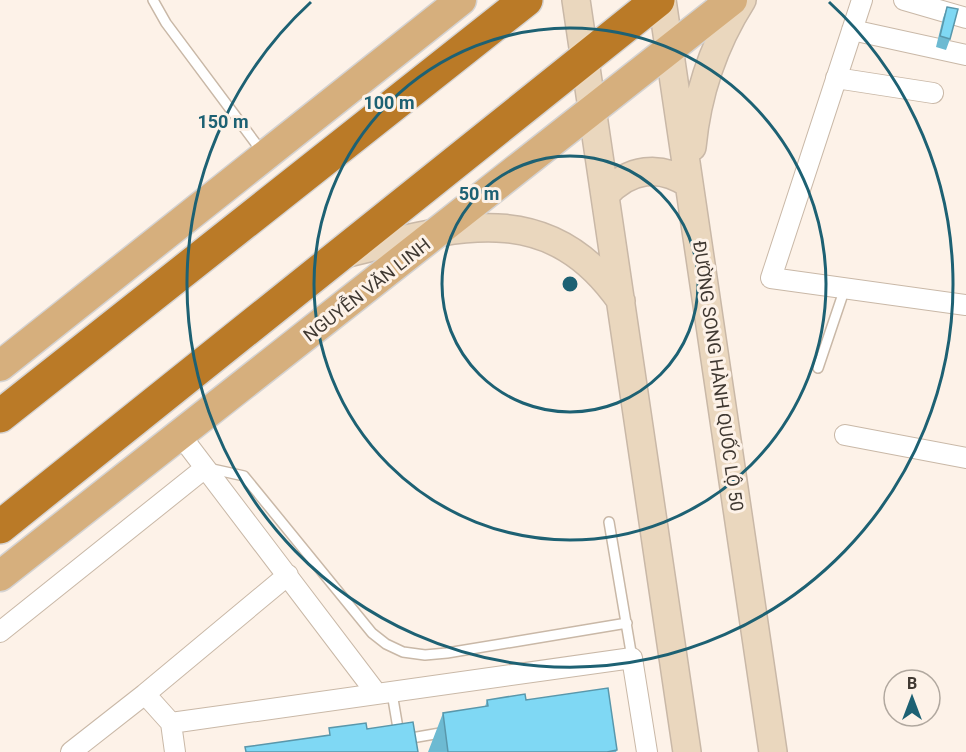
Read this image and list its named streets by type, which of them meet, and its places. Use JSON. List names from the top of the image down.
{
  "streets": {
    "main road": ["NGUYỄN VĂN LINH", "ĐƯỜNG SONG HÀNH QUỐC LỘ 50"]
  },
  "crossings": [
    ["NGUYỄN VĂN LINH", "ĐƯỜNG SONG HÀNH QUỐC LỘ 50"]
  ],
  "north": "top",
  "rings": ["100 m", "150 m", "50 m"]
}
